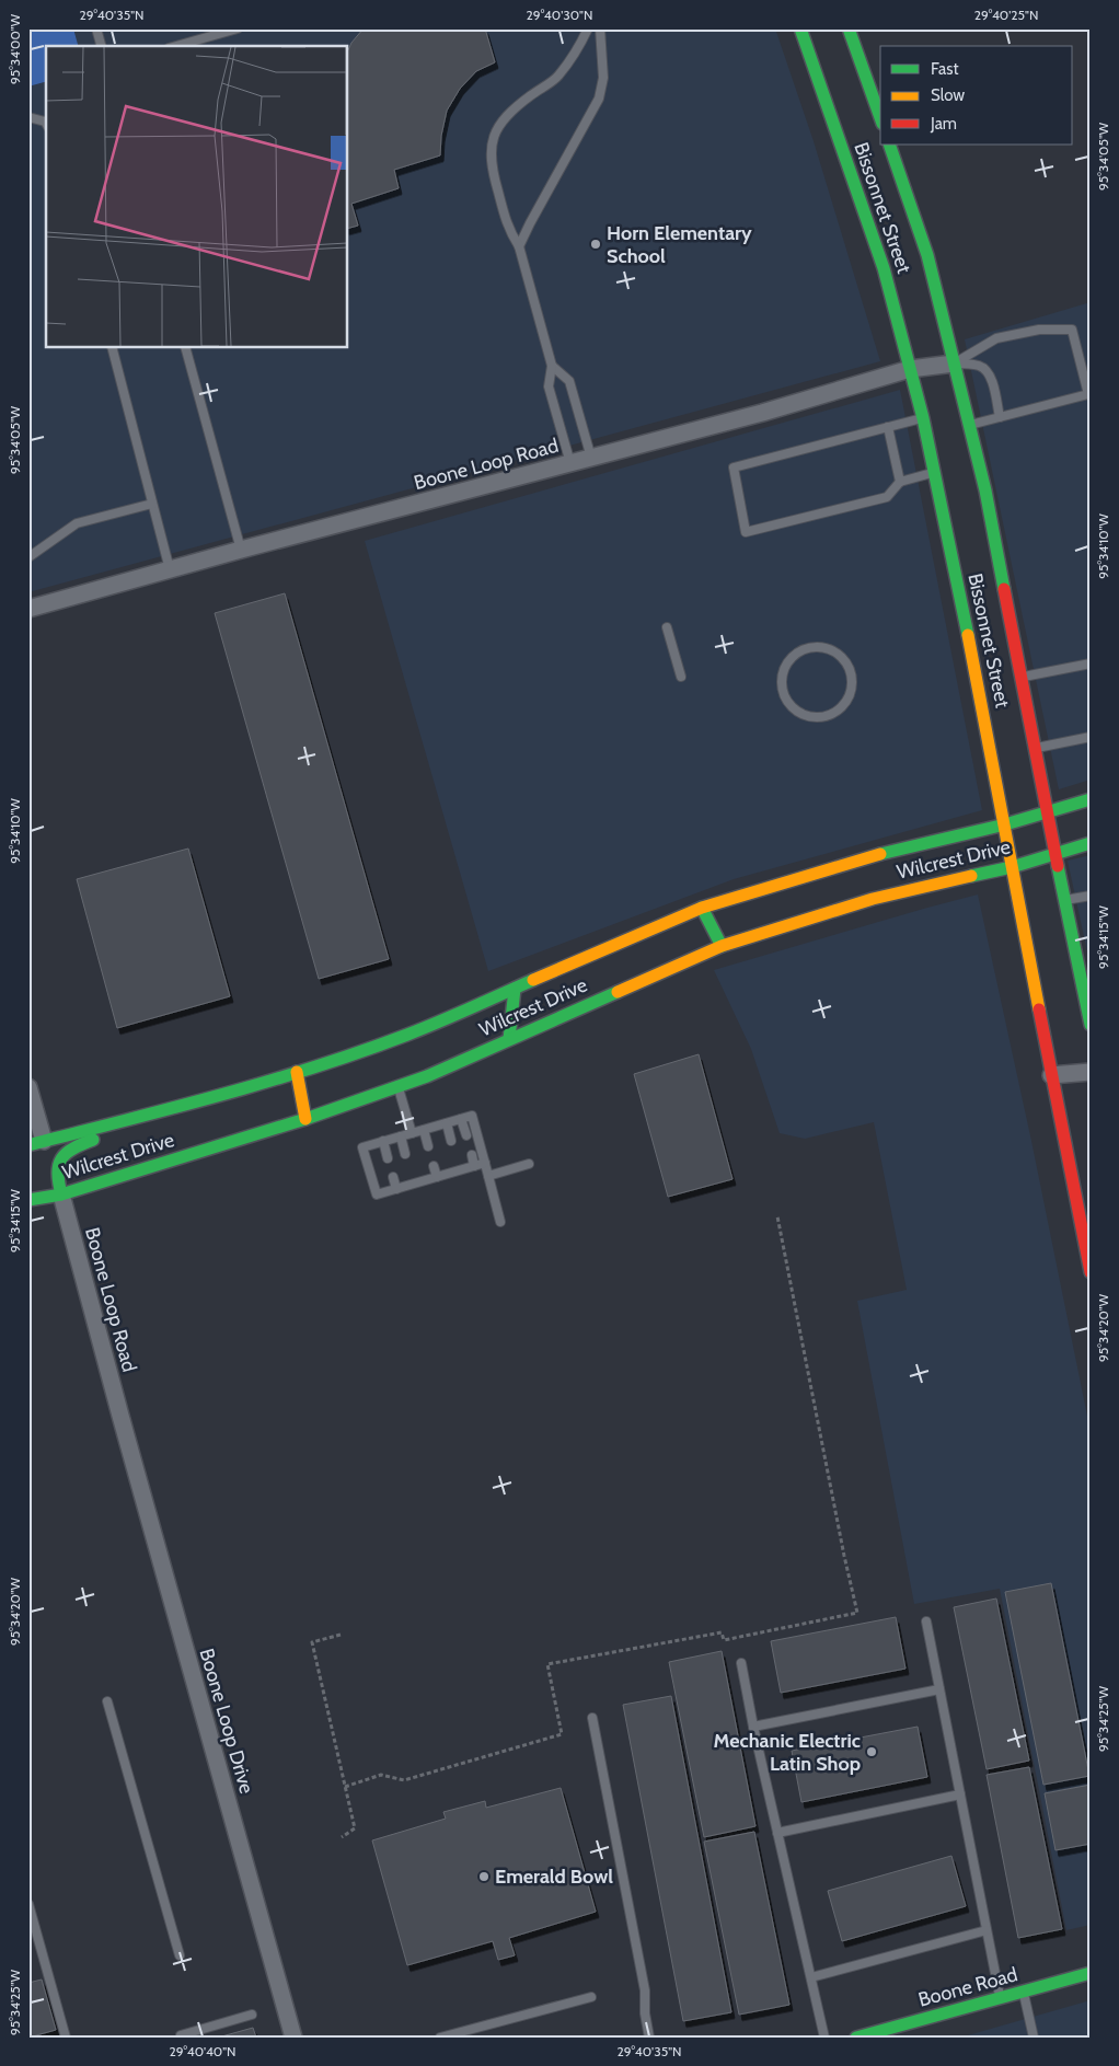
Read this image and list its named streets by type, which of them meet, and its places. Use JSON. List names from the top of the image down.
{
  "streets": {
    "main road": ["Bissonnet Street", "Wilcrest Drive", "Boone Road"],
    "street": ["Boone Loop Road", "Boone Loop Drive"]
  },
  "crossings": [
    ["Bissonnet Street", "Boone Loop Road"],
    ["Bissonnet Street", "Wilcrest Drive"],
    ["Boone Loop Road", "Wilcrest Drive"],
    ["Boone Loop Road", "Boone Loop Drive"]
  ],
  "places": ["Horn Elementary School", "Mechanic Electric Latin Shop", "Emerald Bowl"],
  "legend": ["Fast", "Slow", "Jam"],
  "coordinates": [
    "29°40'35\"N",
    "29°40'30\"N",
    "29°40'25\"N",
    "95°34'00\"W",
    "95°34'05\"W",
    "95°34'10\"W",
    "95°34'15\"W",
    "95°34'20\"W",
    "95°34'25\"W",
    "29°40'40\"N"
  ]
}
